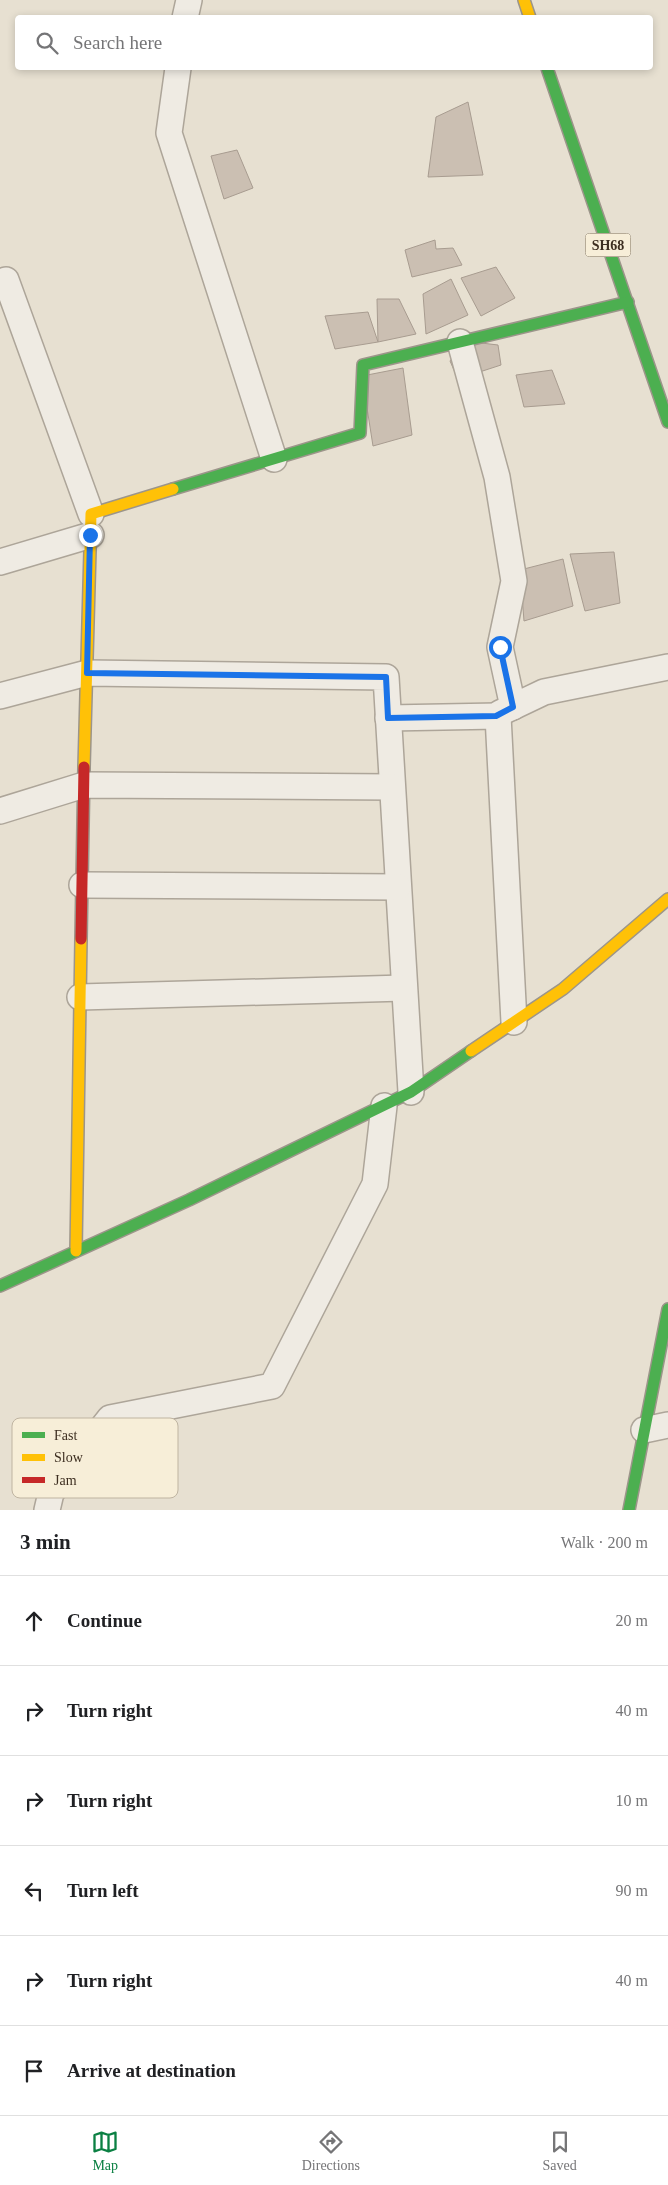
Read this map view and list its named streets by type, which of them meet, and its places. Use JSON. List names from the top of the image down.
{
  "streets": {
    "street": ["SH68"]
  },
  "legend": ["Fast", "Slow", "Jam"],
  "page": {
    "search": "Search here",
    "heading": ["3 min", "Walk · 200 m"],
    "list": [
      ["Continue", "20 m"],
      ["Turn right", "40 m"],
      ["Turn right", "10 m"],
      ["Turn left", "90 m"],
      ["Turn right", "40 m"],
      "Arrive at destination"
    ],
    "nav": ["Map", "Directions", "Saved"]
  }
}
